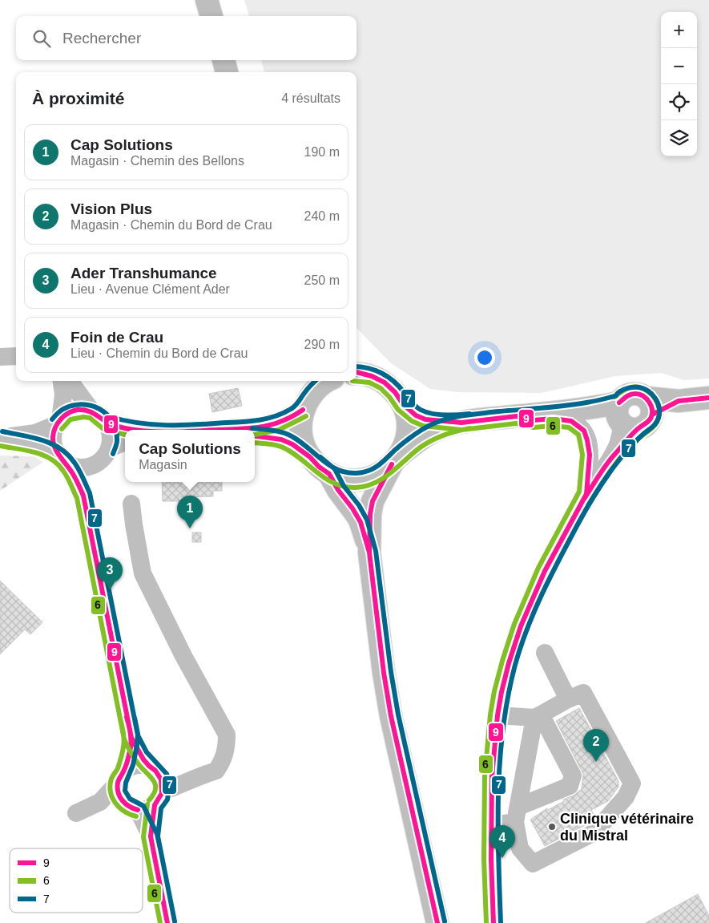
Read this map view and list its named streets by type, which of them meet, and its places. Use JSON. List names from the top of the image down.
{
  "places": ["Clinique vétérinaire du Mistral"],
  "lines": ["transit line 7", "transit line 9", "transit line 6"],
  "legend": ["9", "6", "7"],
  "page": {
    "map_buttons": ["+", "−"],
    "search": "Rechercher",
    "heading": ["À proximité", "4 résultats"],
    "list": [
      {
        "mark": "1",
        "name": "Cap Solutions",
        "note": "Magasin · Chemin des Bellons",
        "value": "190 m"
      },
      {
        "mark": "2",
        "name": "Vision Plus",
        "note": "Magasin · Chemin du Bord de Crau",
        "value": "240 m"
      },
      {
        "mark": "3",
        "name": "Ader Transhumance",
        "note": "Lieu · Avenue Clément Ader",
        "value": "250 m"
      },
      {
        "mark": "4",
        "name": "Foin de Crau",
        "note": "Lieu · Chemin du Bord de Crau",
        "value": "290 m"
      }
    ],
    "popup": ["Cap Solutions", "Magasin"],
    "pins": [
      "1",
      "3",
      "2",
      "4"
    ]
  }
}
